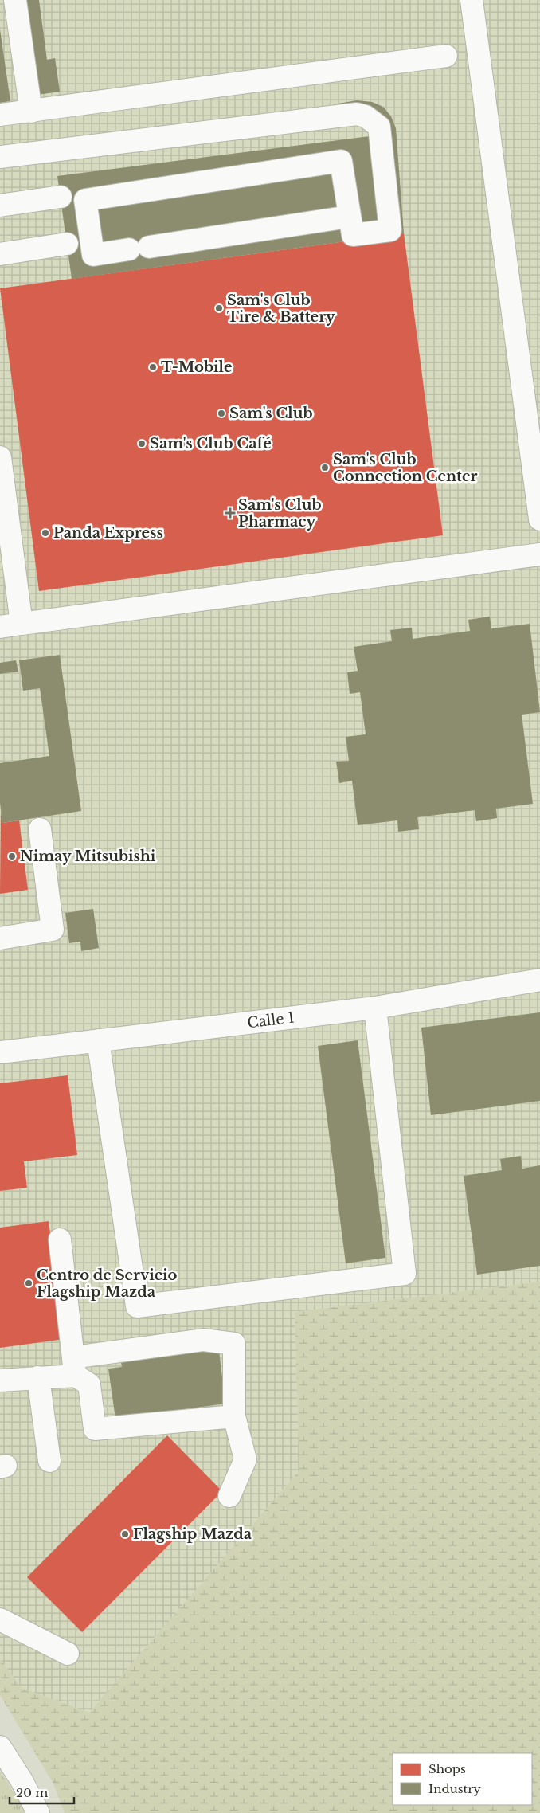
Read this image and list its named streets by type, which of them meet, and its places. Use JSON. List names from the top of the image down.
{
  "streets": {
    "street": ["Calle 1"]
  },
  "places": {
    "other": [
      "Sam's Club Tire & Battery",
      "T-Mobile",
      "Sam's Club",
      "Sam's Club Café",
      "Sam's Club Connection Center",
      "Panda Express",
      "Nimay Mitsubishi",
      "Centro de Servicio Flagship Mazda",
      "Flagship Mazda"
    ],
    "health": ["Sam's Club Pharmacy"]
  },
  "legend": ["Shops", "Industry"],
  "scale_bar": "20 m"
}
